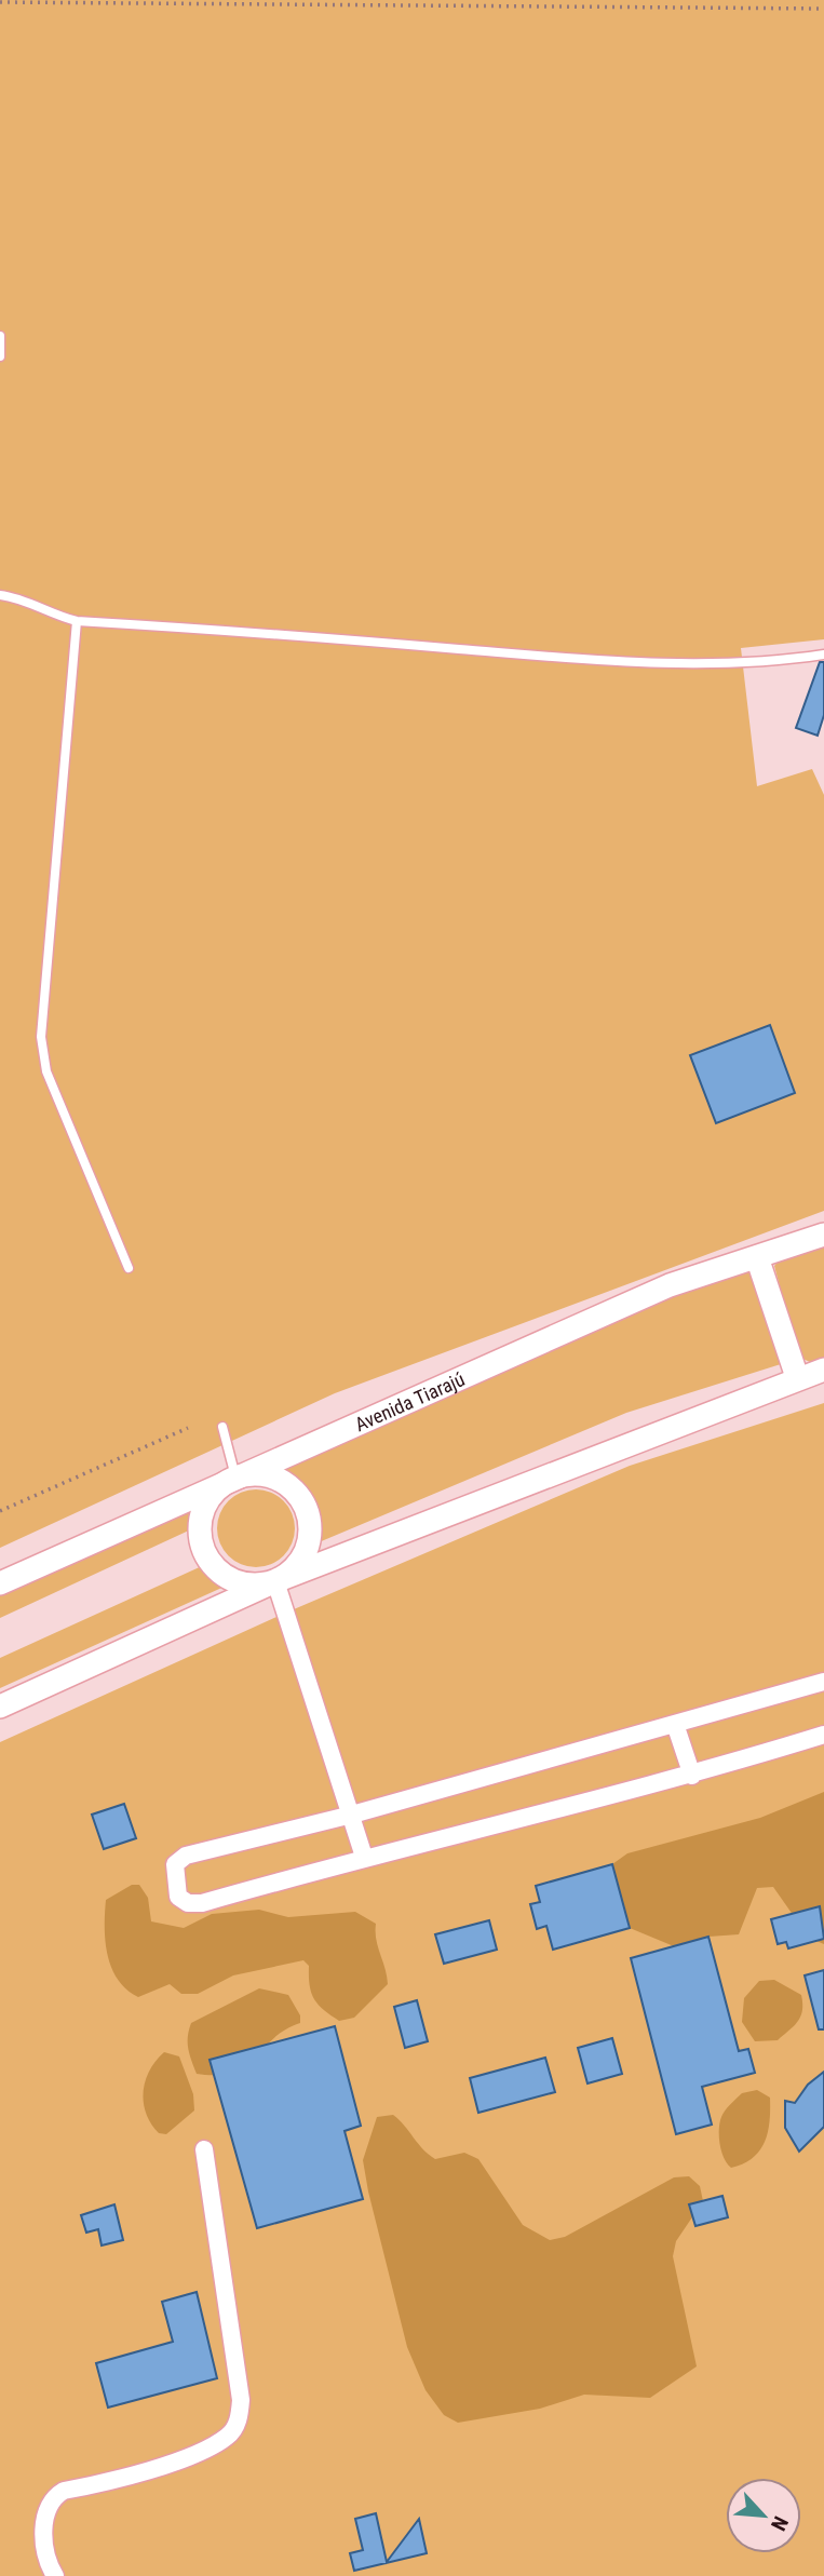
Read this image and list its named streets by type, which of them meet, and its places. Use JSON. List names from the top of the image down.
{
  "streets": {
    "main road": ["Avenida Tiarajú"]
  },
  "north": "bottom right"
}
